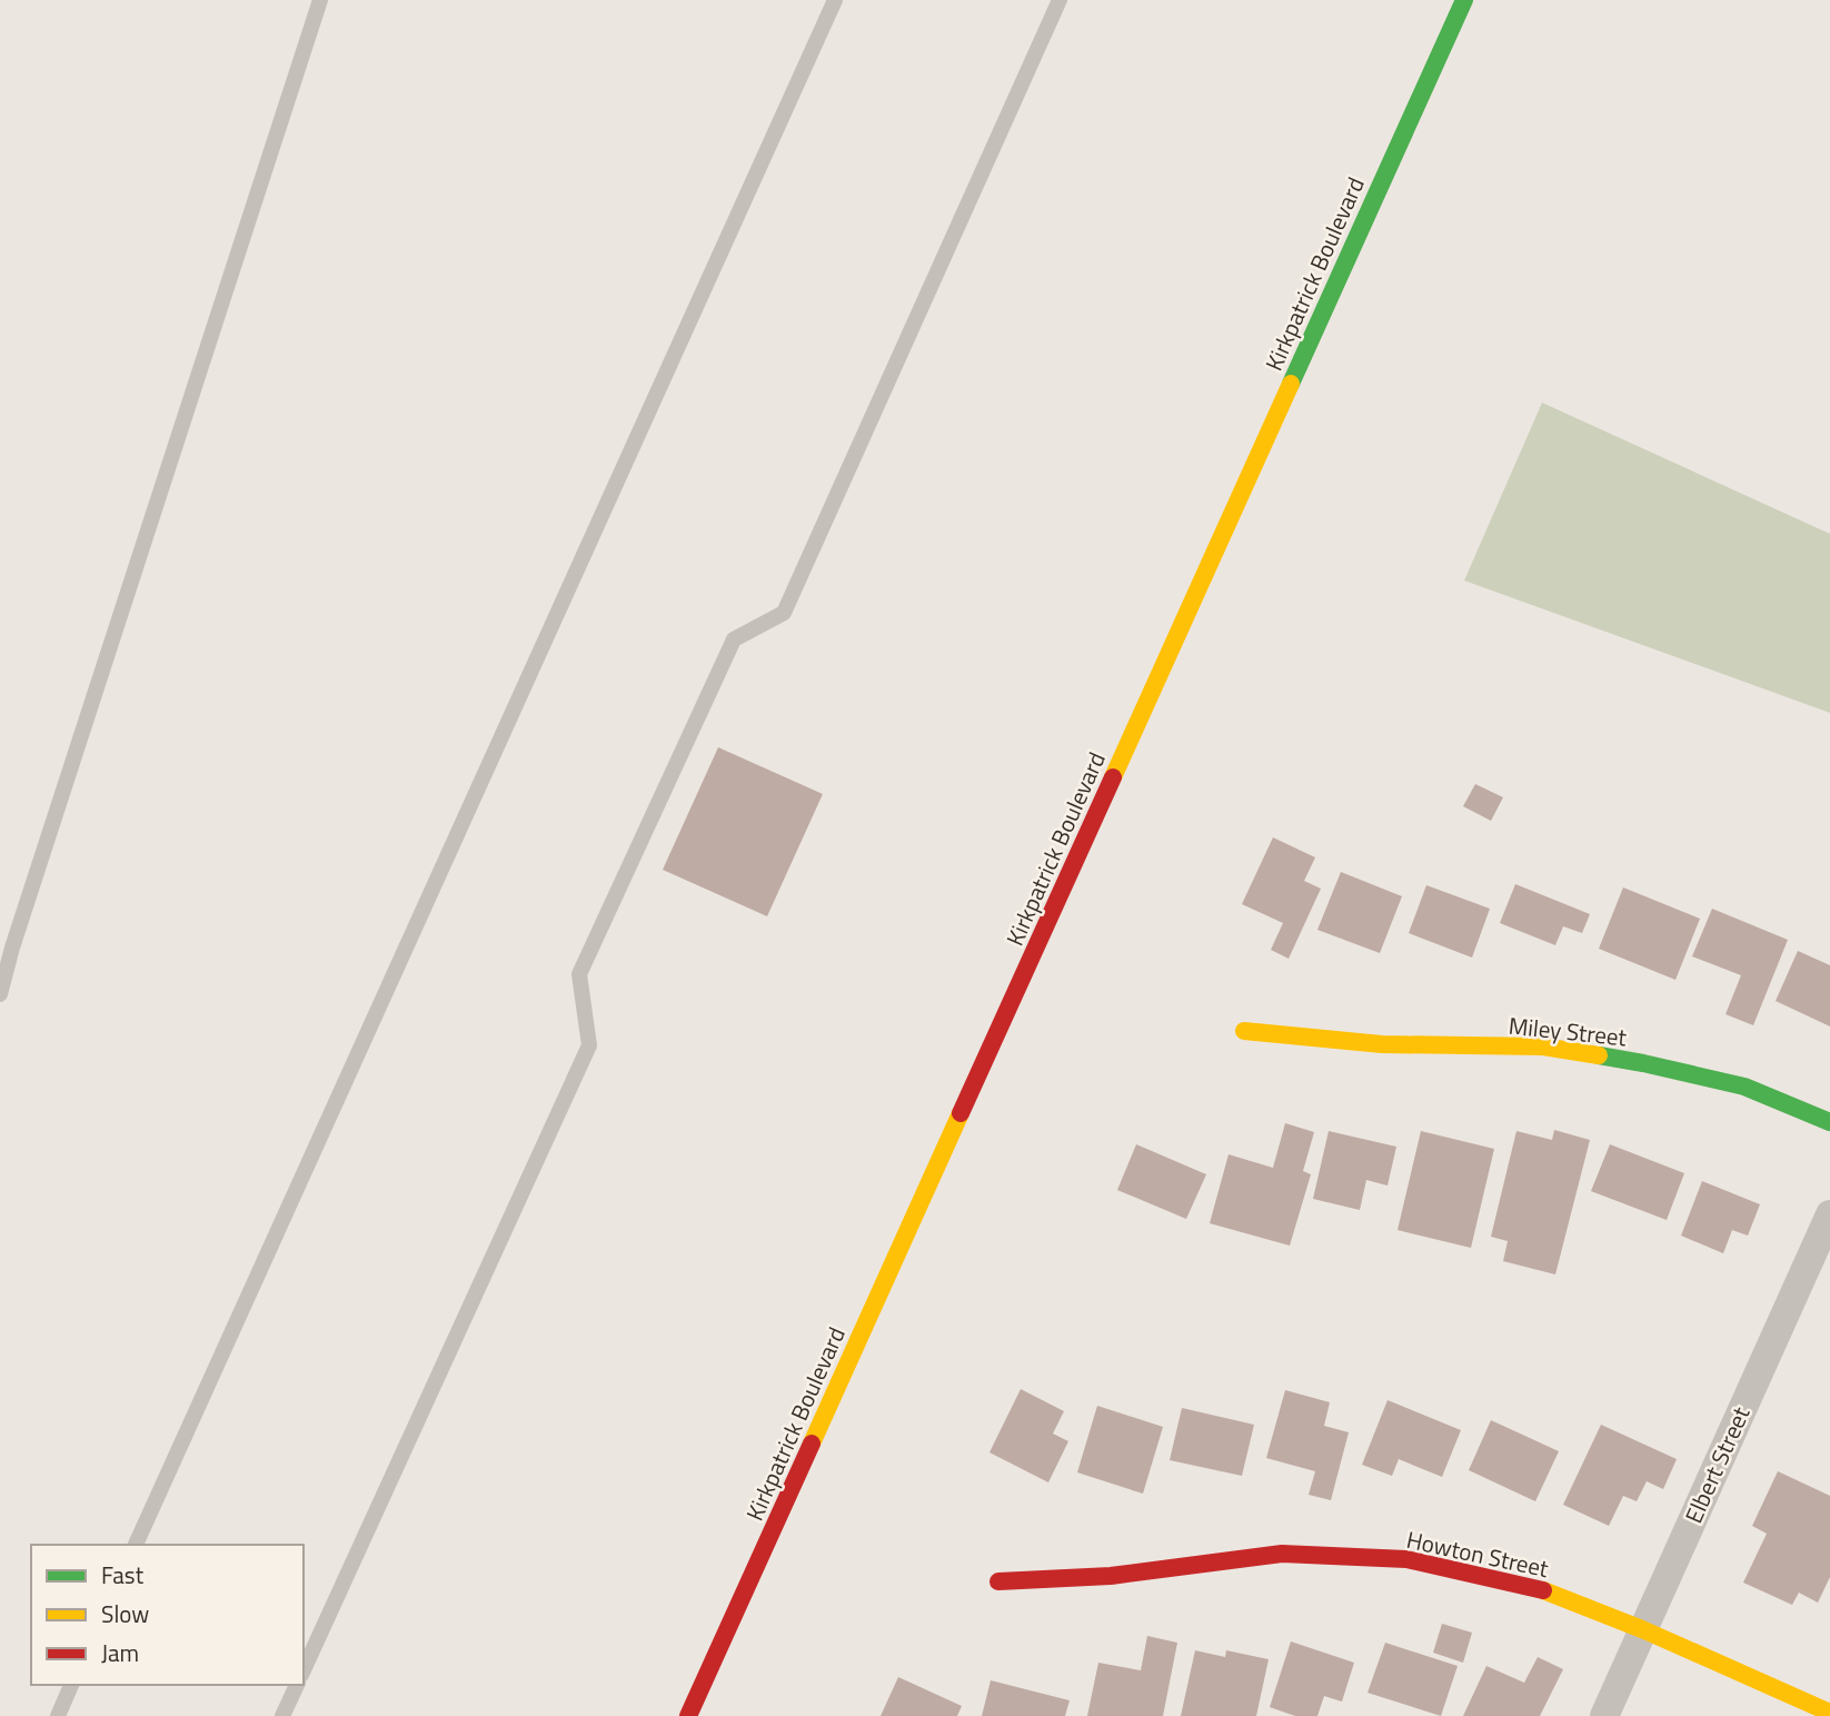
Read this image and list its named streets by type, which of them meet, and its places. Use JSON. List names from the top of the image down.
{
  "streets": {
    "street": [
      "Kirkpatrick Boulevard",
      "Miley Street",
      "Elbert Street",
      "Howton Street"
    ]
  },
  "crossings": [
    ["Elbert Street", "Howton Street"]
  ],
  "legend": ["Fast", "Slow", "Jam"]
}
